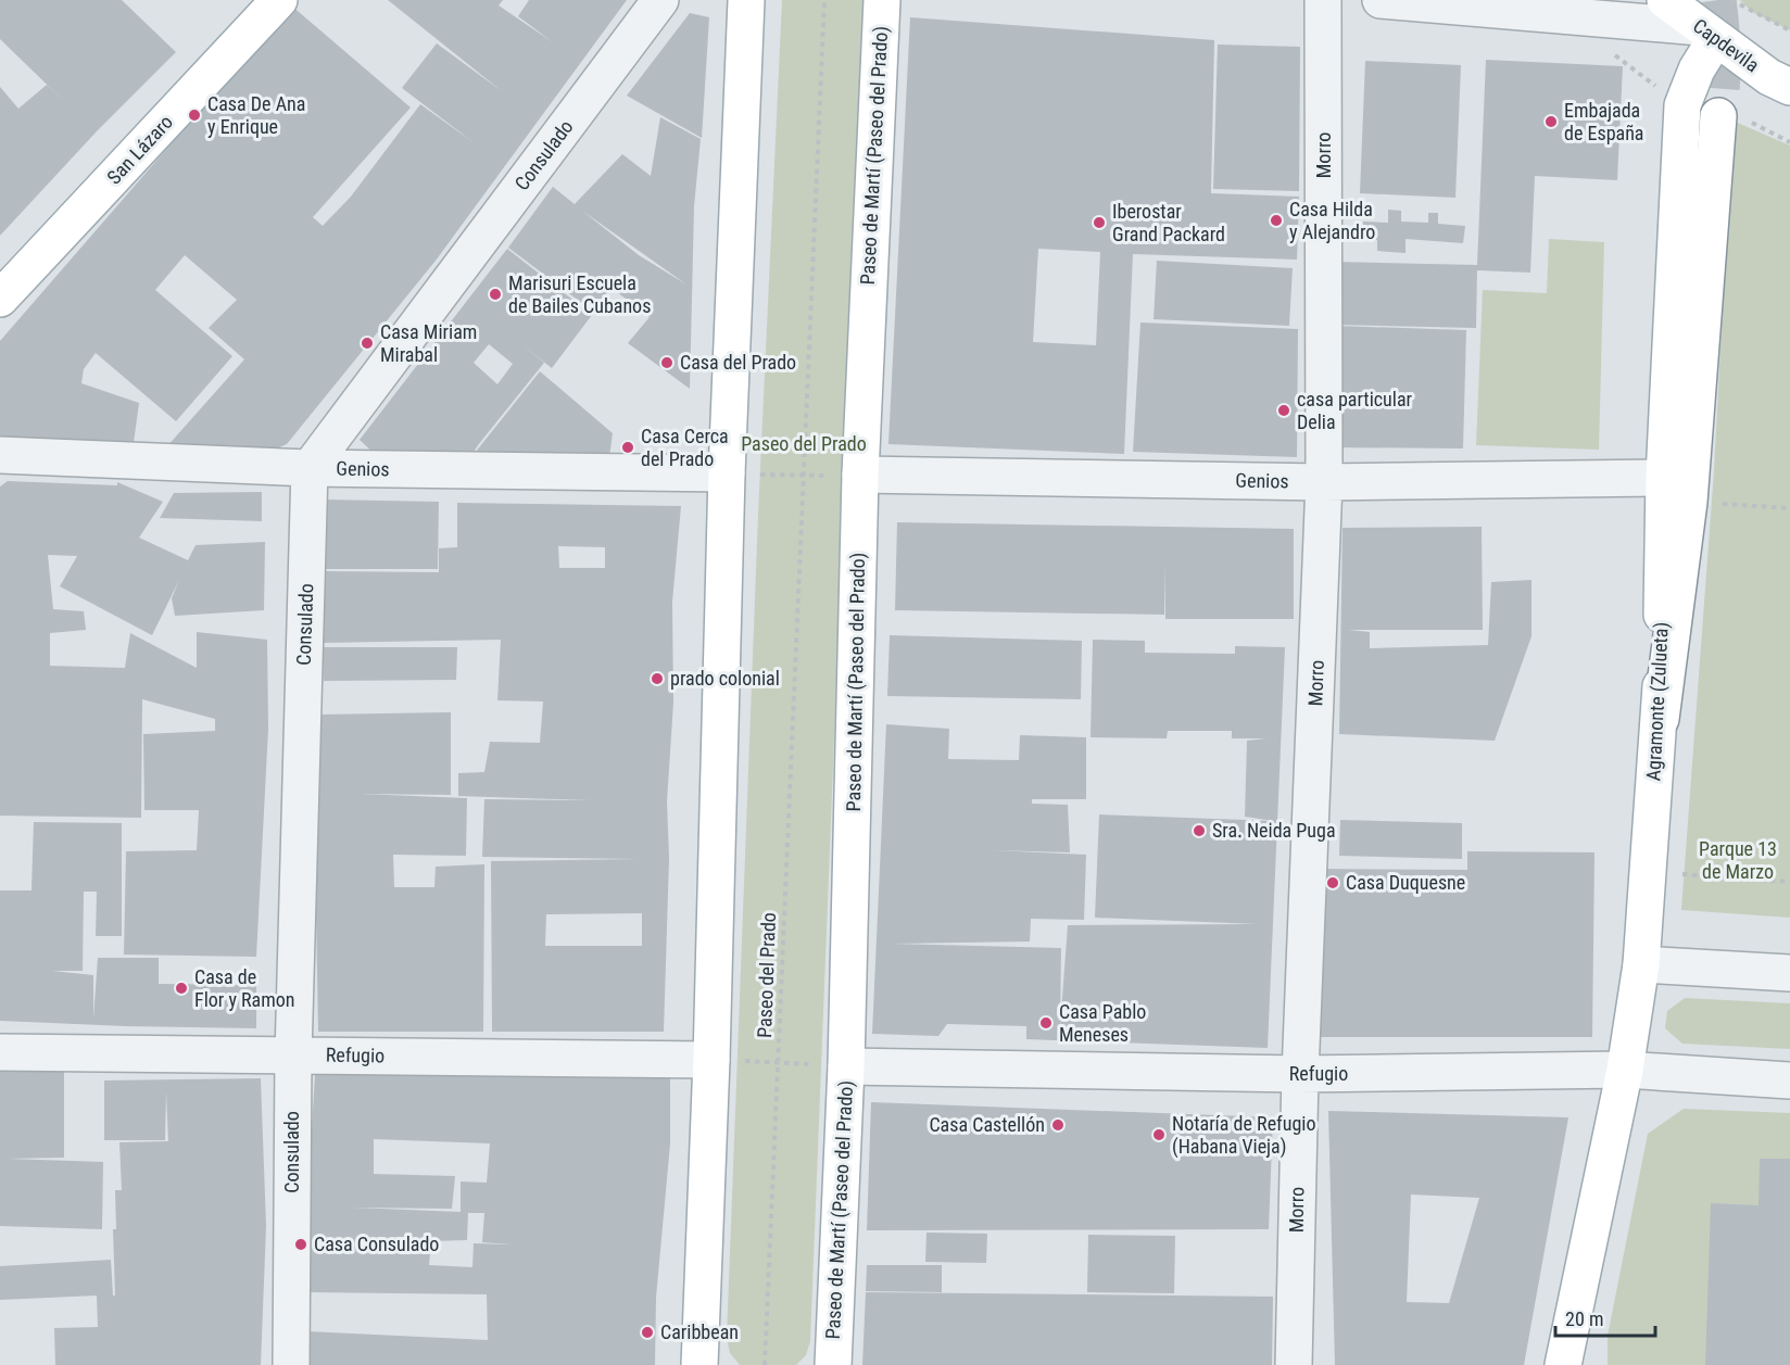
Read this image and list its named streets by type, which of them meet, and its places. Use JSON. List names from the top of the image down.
{
  "streets": {
    "main road": [
      "Capdevila",
      "San Lázaro",
      "Paseo de Martí (Paseo del Prado)",
      "Agramonte (Zulueta)"
    ],
    "street": [
      "Consulado",
      "Morro",
      "Genios",
      "Refugio"
    ],
    "path": ["Paseo del Prado"]
  },
  "crossings": [
    ["Capdevila", "Agramonte (Zulueta)"],
    ["Consulado", "Genios"],
    ["Consulado", "Refugio"],
    ["Paseo de Martí (Paseo del Prado)", "Genios"],
    ["Paseo de Martí (Paseo del Prado)", "Refugio"],
    ["Morro", "Genios"],
    ["Morro", "Refugio"],
    ["Genios", "Agramonte (Zulueta)"],
    ["Agramonte (Zulueta)", "Refugio"]
  ],
  "parks": ["Paseo del Prado", "Parque 13 de Marzo"],
  "places": [
    "Casa De Ana y Enrique",
    "Embajada de España",
    "Casa Hilda y Alejandro",
    "Iberostar Grand Packard",
    "Marisuri Escuela de Bailes Cubanos",
    "Casa Miriam Mirabal",
    "Casa del Prado",
    "casa particular Delia",
    "Casa Cerca del Prado",
    "prado colonial",
    "Sra. Neida Puga",
    "Casa Duquesne",
    "Casa de Flor y Ramon",
    "Casa Pablo Meneses",
    "Casa Castellón",
    "Notaría de Refugio (Habana Vieja)",
    "Casa Consulado",
    "Caribbean"
  ],
  "scale_bar": "20 m"
}
